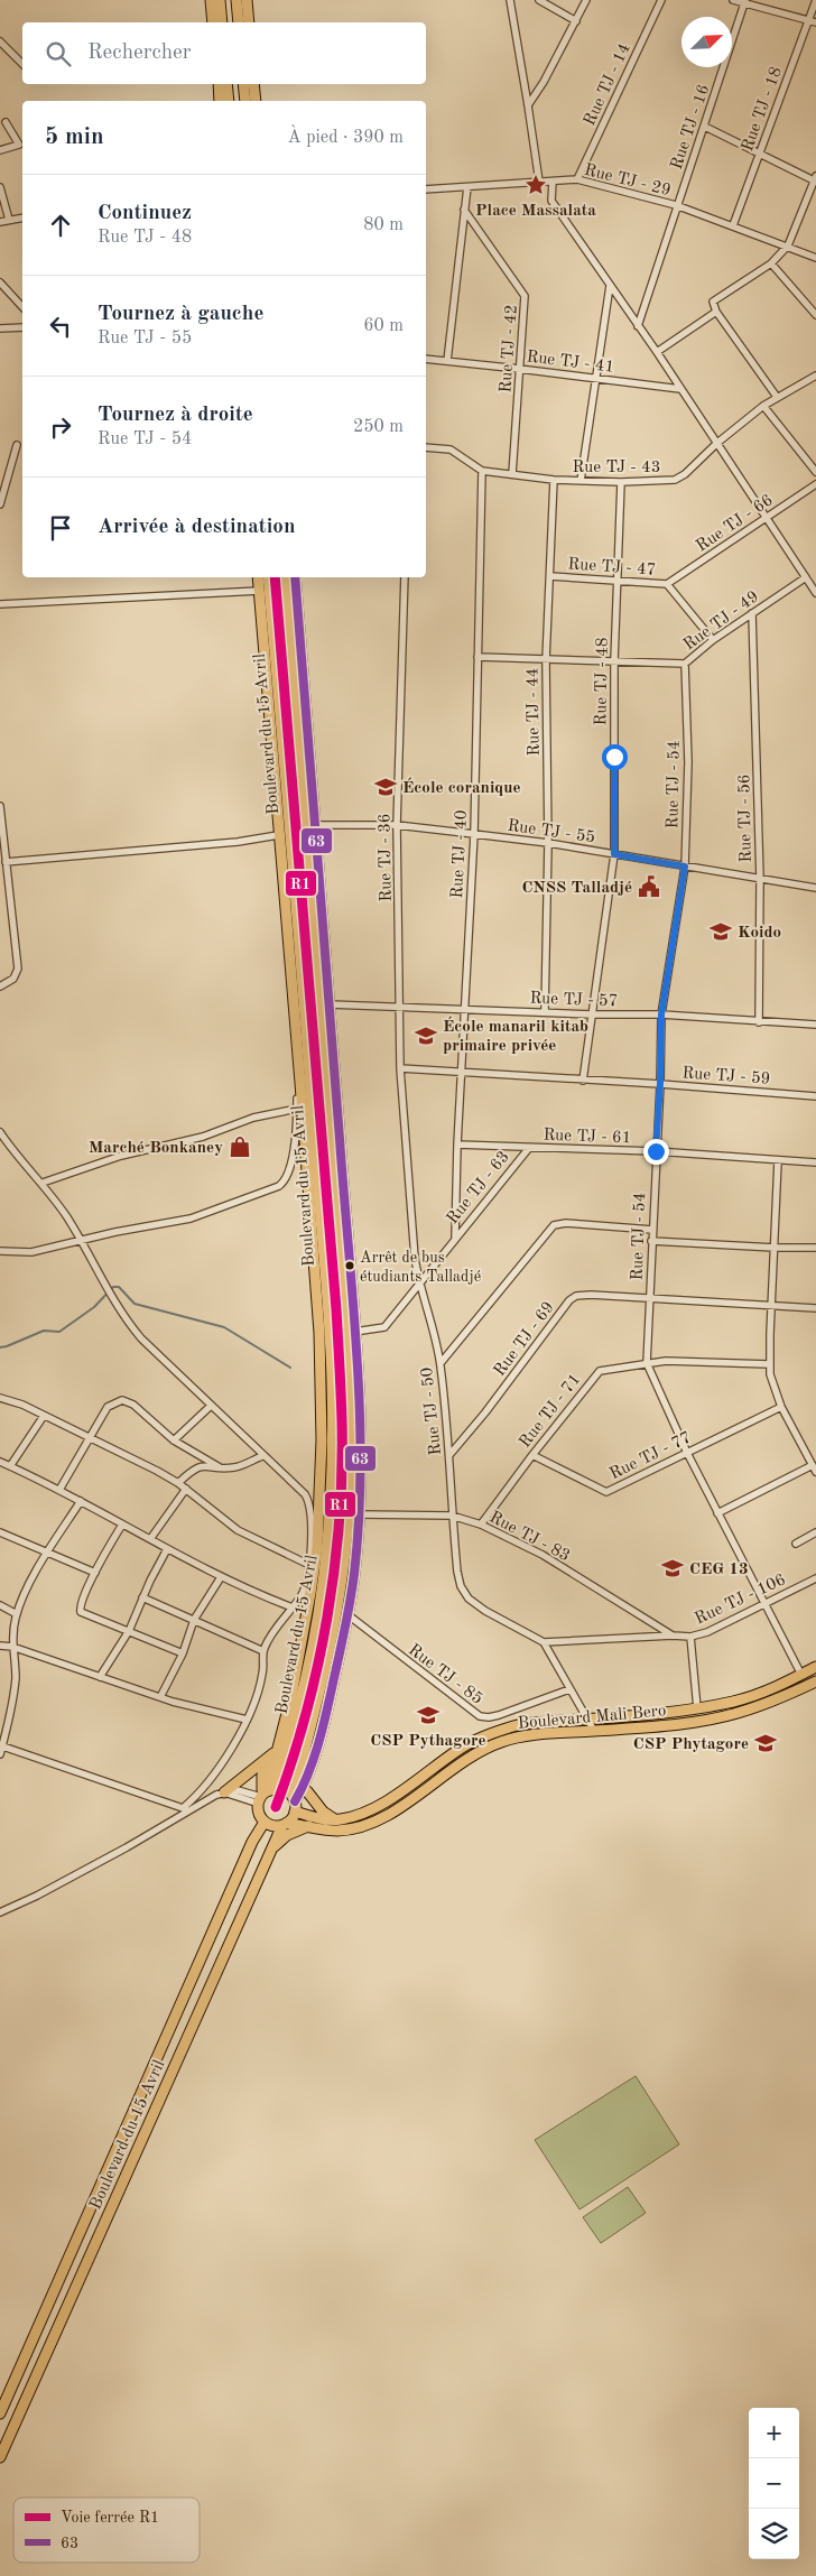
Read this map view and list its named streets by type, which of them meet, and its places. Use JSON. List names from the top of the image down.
{
  "streets": {
    "main road": ["Boulevard du 15 Avril", "Boulevard Mali Bero"],
    "street": [
      "Rue TJ - 14",
      "Rue TJ - 18",
      "Rue TJ - 16",
      "Rue TJ - 29",
      "Rue TJ - 42",
      "Rue TJ - 41",
      "Rue TJ - 43",
      "Rue TJ - 66",
      "Rue TJ - 47",
      "Rue TJ - 49",
      "Rue TJ - 48",
      "Rue TJ - 44",
      "Rue TJ - 54",
      "Rue TJ - 56",
      "Rue TJ - 55",
      "Rue TJ - 40",
      "Rue TJ - 36",
      "Rue TJ - 57",
      "Rue TJ - 59",
      "Rue TJ - 61",
      "Rue TJ - 63",
      "Rue TJ - 69",
      "Rue TJ - 71",
      "Rue TJ - 50",
      "Rue TJ - 77",
      "Rue TJ - 83",
      "Rue TJ - 106",
      "Rue TJ - 85"
    ]
  },
  "crossings": [
    ["Rue TJ - 14", "Rue TJ - 29"],
    ["Rue TJ - 18", "Rue TJ - 29"],
    ["Rue TJ - 16", "Rue TJ - 29"],
    ["Rue TJ - 42", "Rue TJ - 41"],
    ["Rue TJ - 42", "Rue TJ - 43"],
    ["Rue TJ - 43", "Rue TJ - 48"],
    ["Rue TJ - 43", "Rue TJ - 44"],
    ["Rue TJ - 43", "Rue TJ - 40"],
    ["Rue TJ - 66", "Rue TJ - 47"],
    ["Rue TJ - 47", "Rue TJ - 49"],
    ["Rue TJ - 47", "Rue TJ - 48"],
    ["Rue TJ - 47", "Rue TJ - 44"],
    ["Rue TJ - 49", "Rue TJ - 48"],
    ["Rue TJ - 49", "Rue TJ - 44"],
    ["Rue TJ - 49", "Rue TJ - 54"],
    ["Rue TJ - 49", "Rue TJ - 56"],
    ["Rue TJ - 49", "Rue TJ - 40"],
    ["Rue TJ - 48", "Rue TJ - 55"],
    ["Rue TJ - 48", "Rue TJ - 57"],
    ["Rue TJ - 48", "Rue TJ - 59"],
    ["Rue TJ - 44", "Rue TJ - 55"],
    ["Rue TJ - 44", "Rue TJ - 57"],
    ["Boulevard du 15 Avril", "Boulevard Mali Bero"],
    ["Rue TJ - 54", "Rue TJ - 55"],
    ["Rue TJ - 54", "Rue TJ - 57"],
    ["Rue TJ - 54", "Rue TJ - 59"],
    ["Rue TJ - 54", "Rue TJ - 61"],
    ["Rue TJ - 54", "Rue TJ - 69"],
    ["Rue TJ - 54", "Rue TJ - 71"],
    ["Rue TJ - 54", "Rue TJ - 77"],
    ["Rue TJ - 54", "Rue TJ - 106"],
    ["Rue TJ - 54", "Boulevard Mali Bero"],
    ["Rue TJ - 56", "Rue TJ - 55"],
    ["Rue TJ - 56", "Rue TJ - 57"],
    ["Rue TJ - 55", "Rue TJ - 40"],
    ["Rue TJ - 55", "Rue TJ - 36"],
    ["Rue TJ - 40", "Rue TJ - 57"],
    ["Rue TJ - 40", "Rue TJ - 59"],
    ["Rue TJ - 40", "Rue TJ - 61"],
    ["Rue TJ - 40", "Rue TJ - 63"],
    ["Rue TJ - 36", "Rue TJ - 57"],
    ["Rue TJ - 36", "Rue TJ - 50"],
    ["Rue TJ - 57", "Rue TJ - 50"],
    ["Rue TJ - 59", "Rue TJ - 50"],
    ["Rue TJ - 61", "Rue TJ - 63"],
    ["Rue TJ - 63", "Rue TJ - 50"],
    ["Rue TJ - 69", "Rue TJ - 50"],
    ["Rue TJ - 71", "Rue TJ - 77"],
    ["Rue TJ - 71", "Rue TJ - 83"],
    ["Rue TJ - 50", "Rue TJ - 83"],
    ["Rue TJ - 83", "Rue TJ - 106"]
  ],
  "places": {
    "place": ["Place Massalata"],
    "school or university": [
      "École coranique",
      "Koido",
      "École manaril kitab primaire privée",
      "CEG 13",
      "CSP Pythagore",
      "CSP Phytagore"
    ],
    "public building": ["CNSS Talladjé"],
    "shop": ["Marché Bonkaney"],
    "other": ["Arrêt de bus étudiants Talladjé"]
  },
  "lines": ["rail line R1", "transit line 63"],
  "legend": ["Voie ferrée R1", "63"],
  "north": "top right",
  "page": {
    "search": "Rechercher",
    "heading": ["5 min", "À pied · 390 m"],
    "list": [
      ["Continuez", "Rue TJ - 48", "80 m"],
      ["Tournez à gauche", "Rue TJ - 55", "60 m"],
      ["Tournez à droite", "Rue TJ - 54", "250 m"],
      "Arrivée à destination"
    ],
    "map_buttons": ["+", "−"]
  }
}
